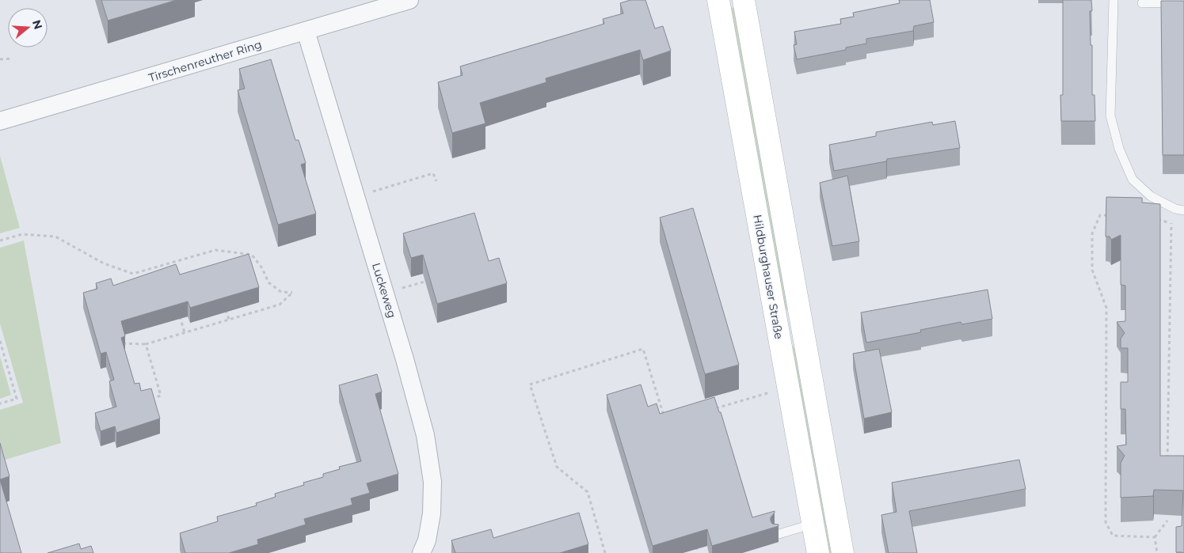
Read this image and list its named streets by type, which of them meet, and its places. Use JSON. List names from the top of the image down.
{
  "streets": {
    "main road": ["Hildburghauser Straße"],
    "street": ["Tirschenreuther Ring", "Luckeweg"]
  },
  "crossings": [
    ["Tirschenreuther Ring", "Luckeweg"]
  ],
  "north": "right"
}
